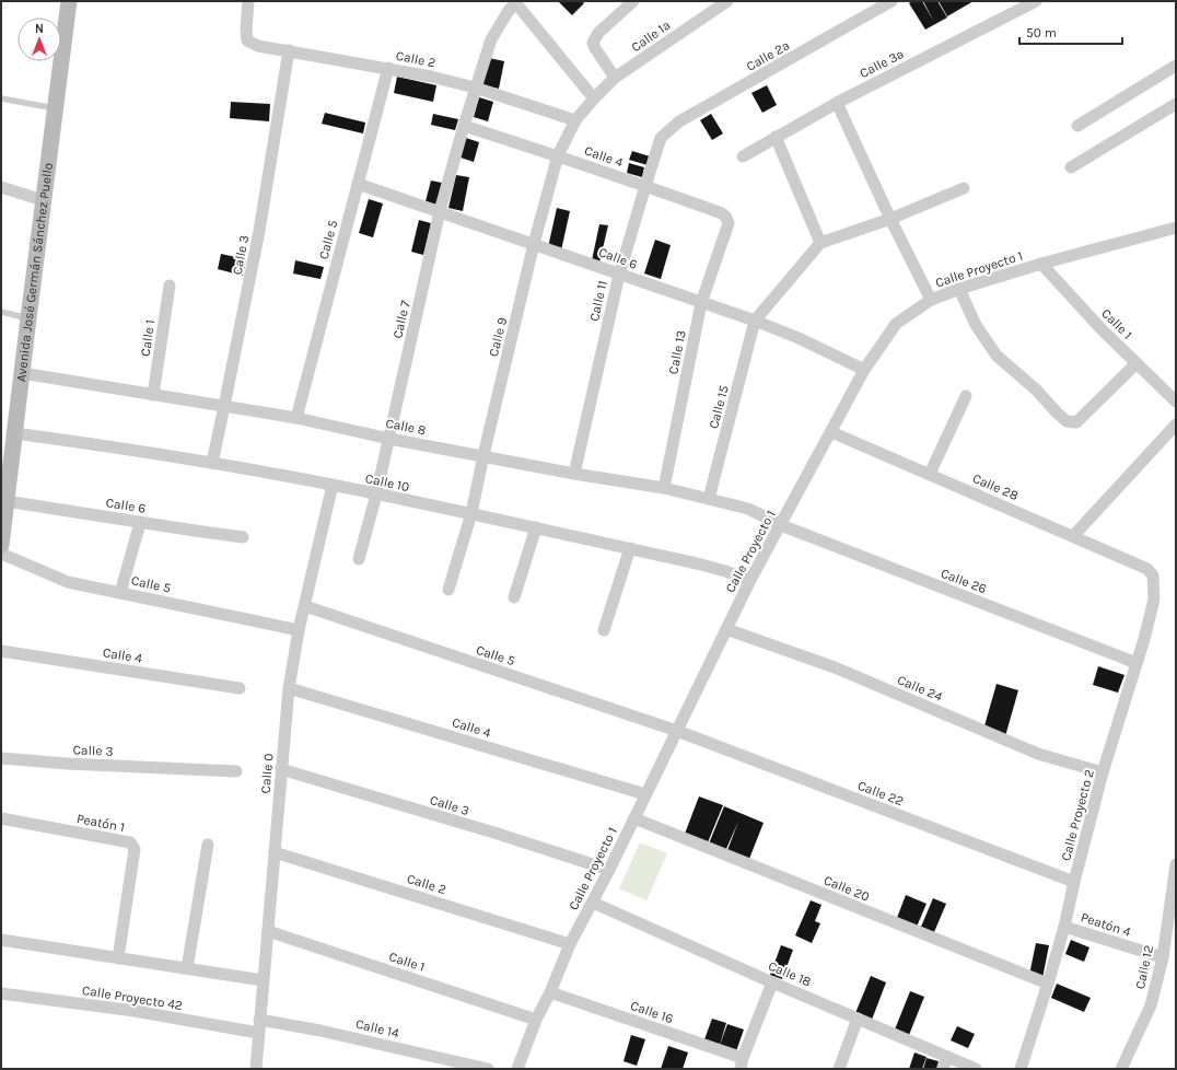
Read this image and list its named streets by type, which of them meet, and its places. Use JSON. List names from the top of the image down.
{
  "streets": {
    "main road": ["Avenida José Germán Sánchez Puello"],
    "street": [
      "Calle 1ª",
      "Calle 2ª",
      "Calle 2",
      "Calle 3ª",
      "Calle 4",
      "Calle 5",
      "Calle 3",
      "Calle 6",
      "Calle Proyecto 1",
      "Calle 11",
      "Calle 7",
      "Calle 1",
      "Calle 9",
      "Calle 13",
      "Calle 15",
      "Calle 8",
      "Calle 10",
      "Calle 28",
      "Calle 26",
      "Calle 24",
      "Calle 0",
      "Calle 22",
      "Calle Proyecto 2",
      "Peatón 1",
      "Calle 20",
      "Peatón 4",
      "Calle 12",
      "Calle 18",
      "Calle Proyecto 42",
      "Calle 16",
      "Calle 14"
    ]
  },
  "crossings": [
    ["Calle 1ª", "Calle 9"],
    ["Calle 2ª", "Calle 11"],
    ["Calle 2", "Calle 5"],
    ["Calle 2", "Calle 3"],
    ["Calle 2", "Calle Proyecto 1"],
    ["Calle 2", "Calle 7"],
    ["Calle 2", "Calle 9"],
    ["Calle 2", "Calle 0"],
    ["Calle 4", "Calle Proyecto 1"],
    ["Calle 4", "Calle 11"],
    ["Calle 4", "Calle 7"],
    ["Calle 4", "Calle 9"],
    ["Calle 4", "Calle 13"],
    ["Calle 4", "Calle 0"],
    ["Calle 5", "Calle 6"],
    ["Calle 5", "Calle Proyecto 1"],
    ["Calle 5", "Calle 8"],
    ["Calle 5", "Calle 0"],
    ["Calle 5", "Calle 22"],
    ["Calle 3", "Calle Proyecto 1"],
    ["Calle 3", "Calle 8"],
    ["Calle 3", "Calle 10"],
    ["Calle 3", "Calle 0"],
    ["Calle 6", "Calle Proyecto 1"],
    ["Calle 6", "Avenida José Germán Sánchez Puello"],
    ["Calle 6", "Calle 11"],
    ["Calle 6", "Calle 7"],
    ["Calle 6", "Calle 9"],
    ["Calle 6", "Calle 13"],
    ["Calle 6", "Calle 15"],
    ["Calle Proyecto 1", "Calle 1"],
    ["Calle Proyecto 1", "Calle 8"],
    ["Calle Proyecto 1", "Calle 10"],
    ["Calle Proyecto 1", "Calle 28"],
    ["Calle Proyecto 1", "Calle 26"],
    ["Calle Proyecto 1", "Calle 24"],
    ["Calle Proyecto 1", "Calle 22"],
    ["Calle Proyecto 1", "Calle 20"],
    ["Calle Proyecto 1", "Calle 18"],
    ["Calle Proyecto 1", "Calle 16"],
    ["Avenida José Germán Sánchez Puello", "Calle 8"],
    ["Avenida José Germán Sánchez Puello", "Calle 10"],
    ["Calle 11", "Calle 8"],
    ["Calle 7", "Calle 8"],
    ["Calle 7", "Calle 10"],
    ["Calle 1", "Calle 8"],
    ["Calle 1", "Calle 0"],
    ["Calle 9", "Calle 8"],
    ["Calle 9", "Calle 10"],
    ["Calle 13", "Calle 8"],
    ["Calle 15", "Calle 8"],
    ["Calle 8", "Calle 26"],
    ["Calle 10", "Calle 0"],
    ["Calle 28", "Calle Proyecto 2"],
    ["Calle 26", "Calle Proyecto 2"],
    ["Calle 24", "Calle Proyecto 2"],
    ["Calle 0", "Calle Proyecto 42"],
    ["Calle 0", "Calle 14"],
    ["Calle 22", "Calle Proyecto 2"],
    ["Calle Proyecto 2", "Calle 20"],
    ["Calle Proyecto 2", "Peatón 4"],
    ["Peatón 4", "Calle 12"]
  ],
  "scale_bar": "50 m",
  "north": "top"
}
